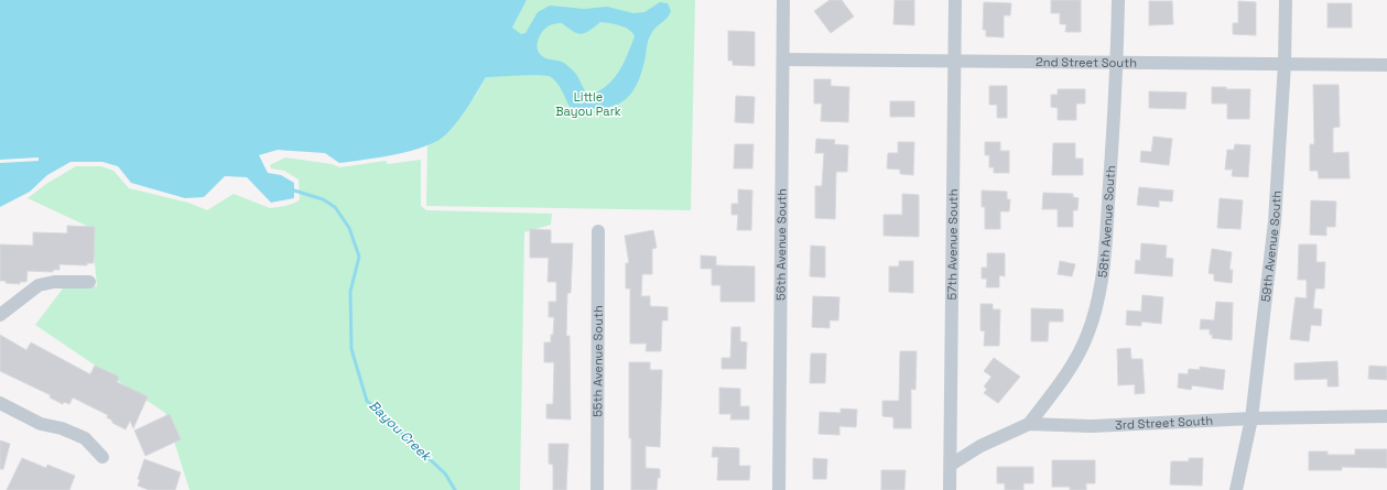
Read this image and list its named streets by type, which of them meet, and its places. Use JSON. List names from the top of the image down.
{
  "streets": {
    "street": [
      "2nd Street South",
      "58th Avenue South",
      "56th Avenue South",
      "57th Avenue South",
      "59th Avenue South",
      "55th Avenue South",
      "3rd Street South"
    ]
  },
  "crossings": [
    ["2nd Street South", "58th Avenue South"],
    ["2nd Street South", "56th Avenue South"],
    ["2nd Street South", "57th Avenue South"],
    ["2nd Street South", "59th Avenue South"],
    ["58th Avenue South", "3rd Street South"],
    ["57th Avenue South", "3rd Street South"],
    ["59th Avenue South", "3rd Street South"]
  ],
  "water": ["Bayou Creek"],
  "parks": ["Little Bayou Park"]
}
